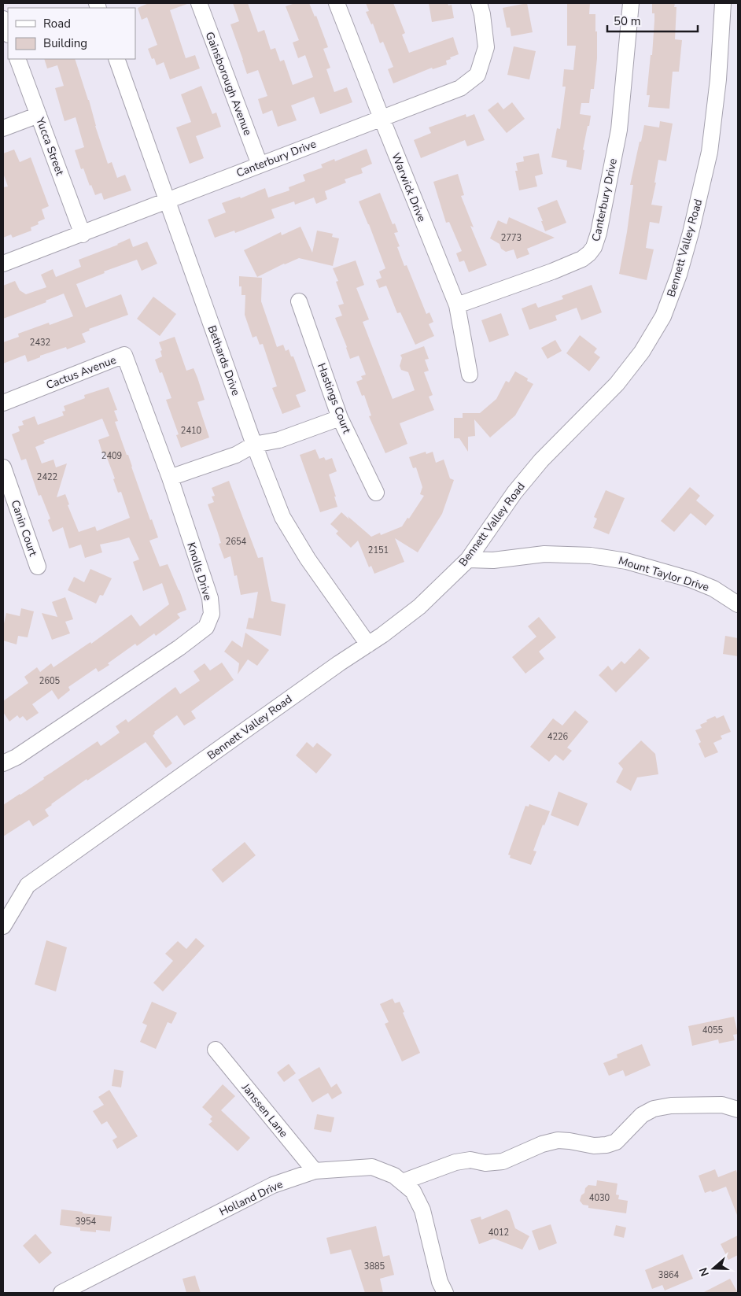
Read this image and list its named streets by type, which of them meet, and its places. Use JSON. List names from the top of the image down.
{
  "streets": {
    "street": [
      "Gainsborough Avenue",
      "Yucca Street",
      "Canterbury Drive",
      "Warwick Drive",
      "Bennett Valley Road",
      "Bethards Drive",
      "Cactus Avenue",
      "Hastings Court",
      "Canin Court",
      "Knolls Drive",
      "Mount Taylor Drive",
      "Janssen Lane",
      "Holland Drive"
    ]
  },
  "crossings": [
    ["Gainsborough Avenue", "Canterbury Drive"],
    ["Yucca Street", "Canterbury Drive"],
    ["Canterbury Drive", "Warwick Drive"],
    ["Canterbury Drive", "Bethards Drive"],
    ["Bennett Valley Road", "Bethards Drive"],
    ["Bennett Valley Road", "Mount Taylor Drive"],
    ["Cactus Avenue", "Knolls Drive"],
    ["Janssen Lane", "Holland Drive"]
  ],
  "house_numbers": [
    "2773",
    "2432",
    "2410",
    "2409",
    "2422",
    "2654",
    "2151",
    "2605",
    "4226",
    "4055",
    "4030",
    "3954",
    "4012",
    "3885",
    "3864"
  ],
  "legend": ["Road", "Building"],
  "scale_bar": "50 m",
  "north": "left"
}
